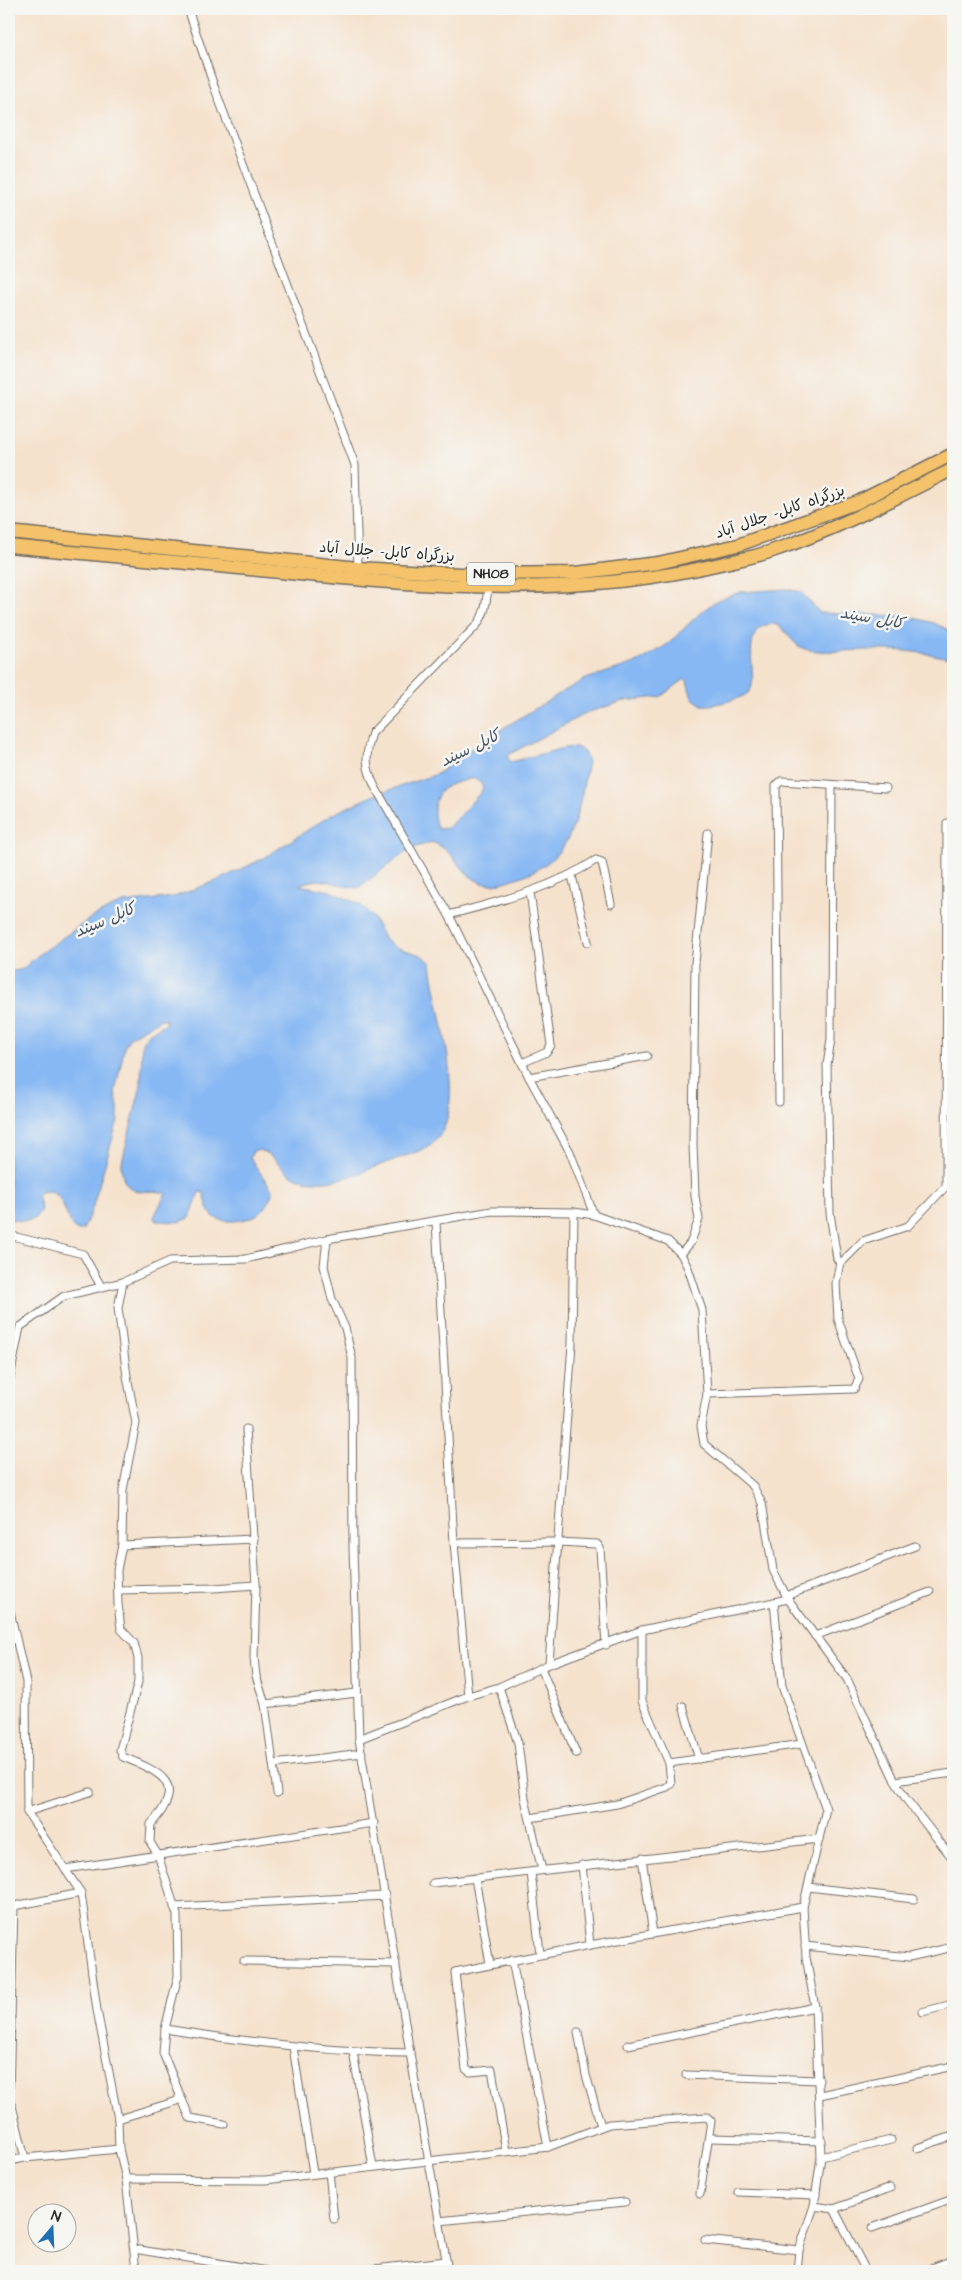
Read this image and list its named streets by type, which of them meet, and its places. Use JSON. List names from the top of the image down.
{
  "streets": {
    "highway": ["بزرگراه کابل- جلال آباد", "NH08"]
  },
  "water": ["کابل سيند"],
  "north": "top"
}
